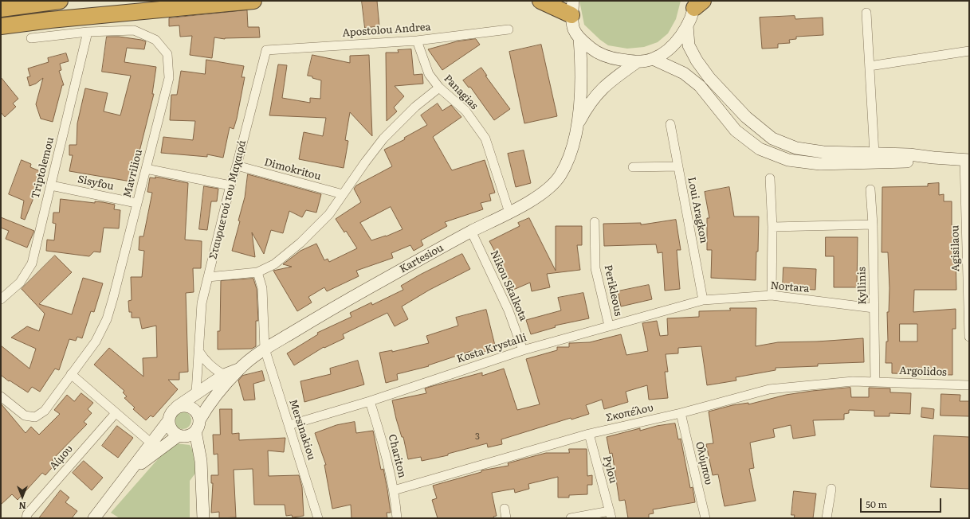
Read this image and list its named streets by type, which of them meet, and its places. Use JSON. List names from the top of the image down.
{
  "streets": {
    "street": [
      "Apostolou Andrea",
      "Panagias",
      "Triptolemou",
      "Dimokritou",
      "Mavriliou",
      "Sisyfou",
      "Σταυραετού του Μαχαιρά",
      "Loui Aragkon",
      "Agisilaou",
      "Kartesiou",
      "Nikou Skalkota",
      "Kyllinis",
      "Nortara",
      "Perikleous",
      "Kosta Krystalli",
      "Argolidos",
      "Σκοπέλου",
      "Mersinakiou",
      "Chariton",
      "Αίμου",
      "Ολύμπου",
      "Pylou"
    ]
  },
  "crossings": [
    ["Apostolou Andrea", "Panagias"],
    ["Apostolou Andrea", "Σταυραετού του Μαχαιρά"],
    ["Panagias", "Kartesiou"],
    ["Triptolemou", "Mavriliou"],
    ["Triptolemou", "Sisyfou"],
    ["Dimokritou", "Σταυραετού του Μαχαιρά"],
    ["Mavriliou", "Sisyfou"],
    ["Σταυραετού του Μαχαιρά", "Kartesiou"],
    ["Loui Aragkon", "Nortara"],
    ["Loui Aragkon", "Kosta Krystalli"],
    ["Kartesiou", "Nikou Skalkota"],
    ["Kartesiou", "Mersinakiou"],
    ["Nikou Skalkota", "Kosta Krystalli"],
    ["Kyllinis", "Nortara"],
    ["Kyllinis", "Argolidos"],
    ["Kyllinis", "Σκοπέλου"],
    ["Nortara", "Kosta Krystalli"],
    ["Perikleous", "Kosta Krystalli"],
    ["Kosta Krystalli", "Mersinakiou"],
    ["Kosta Krystalli", "Chariton"],
    ["Argolidos", "Σκοπέλου"],
    ["Σκοπέλου", "Chariton"],
    ["Σκοπέλου", "Ολύμπου"],
    ["Σκοπέλου", "Pylou"]
  ],
  "house_numbers": ["3"],
  "scale_bar": "50 m",
  "north": "bottom"
}
